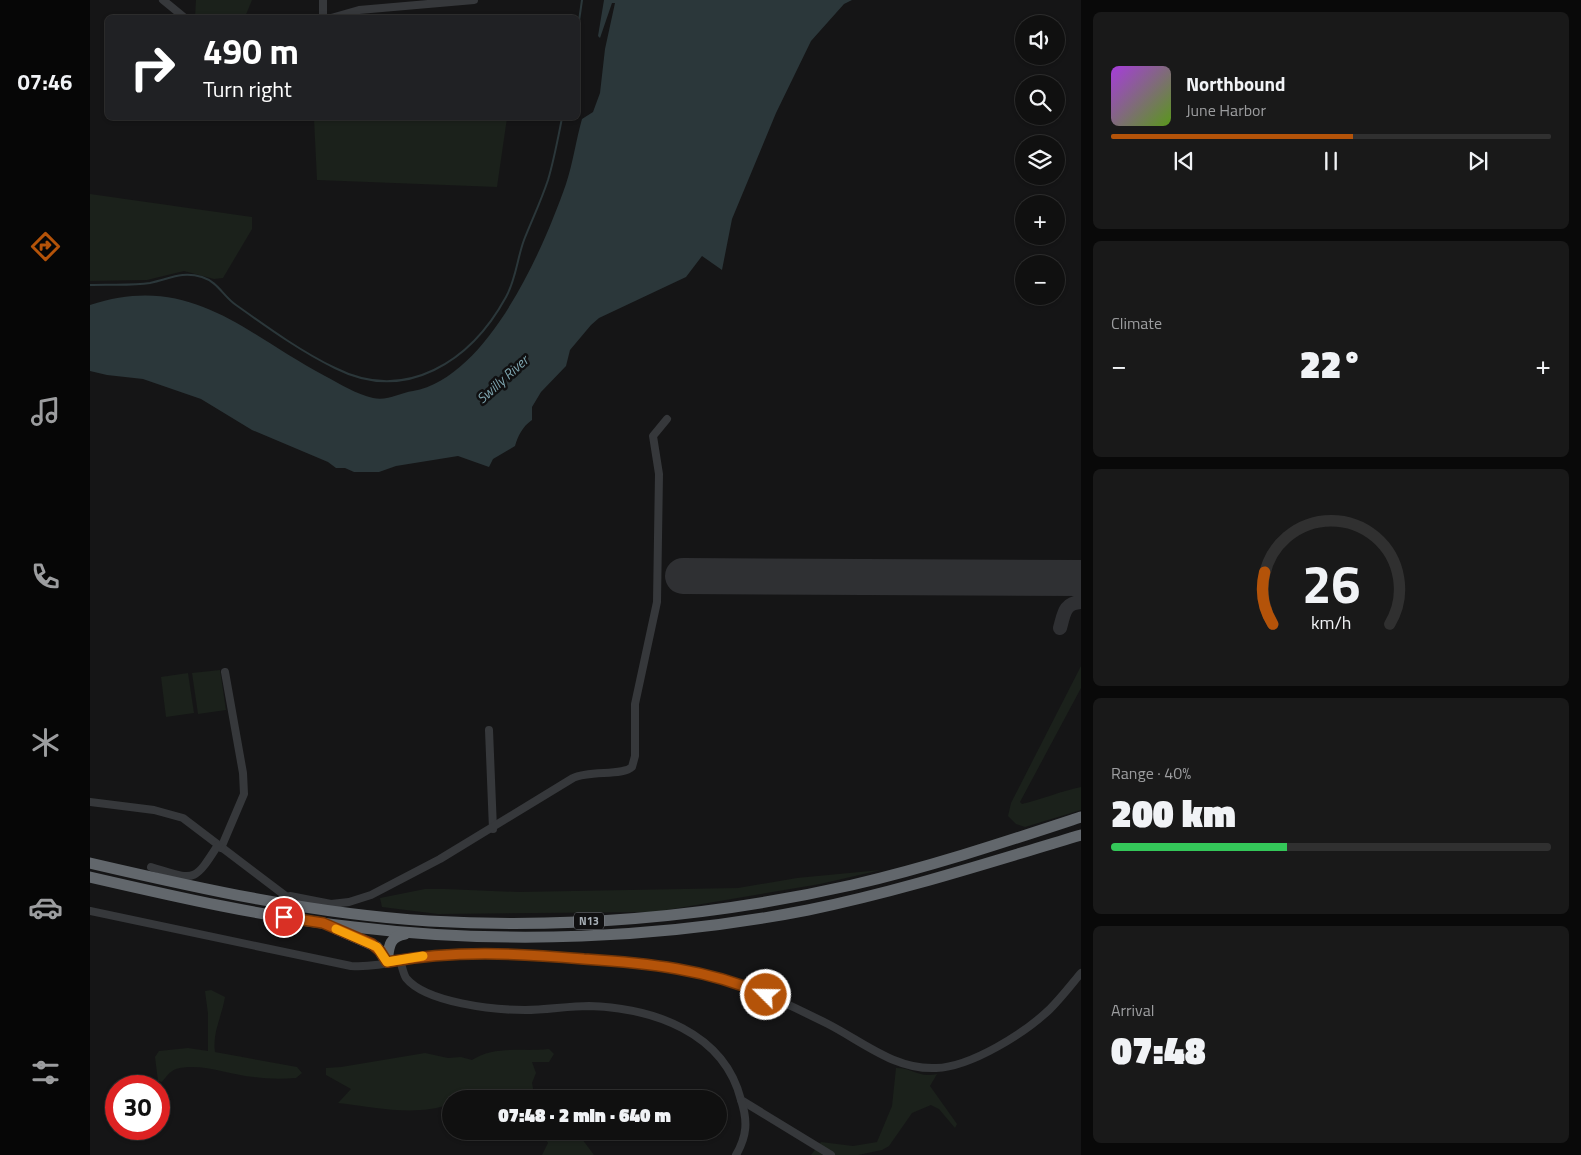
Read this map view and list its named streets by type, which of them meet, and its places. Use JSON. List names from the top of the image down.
{
  "streets": {
    "highway": ["N13"]
  },
  "water": ["Swilly River"],
  "page": {
    "tabs": "07:46",
    "map_buttons": ["+", "−"],
    "turn": ["490 m", "Turn right"],
    "song": ["Northbound", "June Harbor"],
    "tile": [
      "Climate",
      ["Range · 40%", "200 km"],
      ["Arrival", "07:48"]
    ],
    "heat": ["−", "22°", "+"],
    "limit": "30",
    "trip": "07:48 · 2 min · 640 m",
    "gauge": ["26", "km/h"]
  }
}
